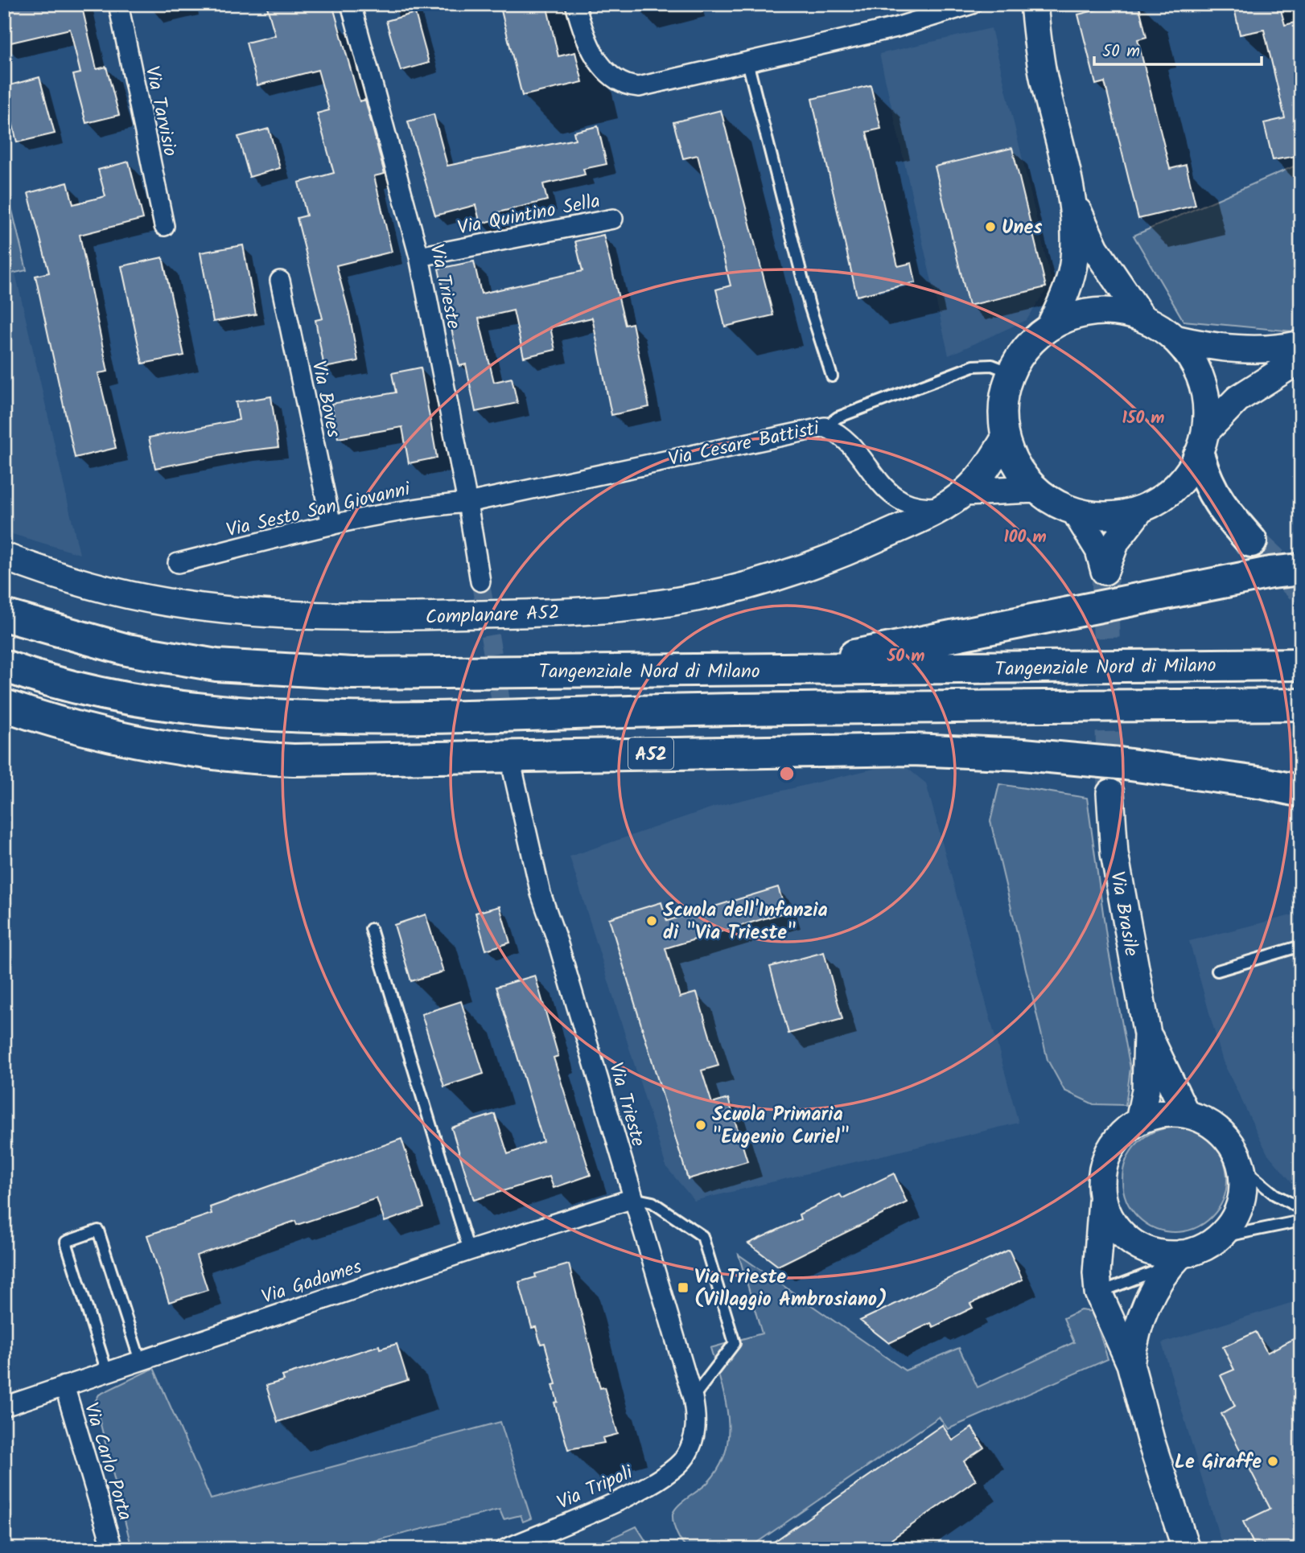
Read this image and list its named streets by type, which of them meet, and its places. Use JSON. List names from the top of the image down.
{
  "streets": {
    "highway": ["Tangenziale Nord di Milano", "A52"],
    "street": [
      "Via Tarvisio",
      "Via Quintino Sella",
      "Via Trieste",
      "Via Boves",
      "Via Cesare Battisti",
      "Via Sesto San Giovanni",
      "Complanare A52",
      "Via Brasile",
      "Via Gadames",
      "Via Carlo Porta",
      "Via Tripoli"
    ]
  },
  "crossings": [
    ["Via Quintino Sella", "Via Trieste"],
    ["Via Trieste", "Via Cesare Battisti"],
    ["Via Trieste", "Via Sesto San Giovanni"],
    ["Via Trieste", "Via Gadames"],
    ["Via Trieste", "Via Tripoli"],
    ["Via Boves", "Via Sesto San Giovanni"],
    ["Via Cesare Battisti", "Via Sesto San Giovanni"],
    ["Via Gadames", "Via Carlo Porta"]
  ],
  "places": {
    "other": [
      "Unes",
      "Scuola dell'Infanzia di \"Via Trieste\"",
      "Scuola Primaria \"Eugenio Curiel\"",
      "Le Giraffe"
    ],
    "transit": ["Via Trieste (Villaggio Ambrosiano)"]
  },
  "scale_bar": "50 m",
  "rings": ["150 m", "100 m", "50 m"]
}
